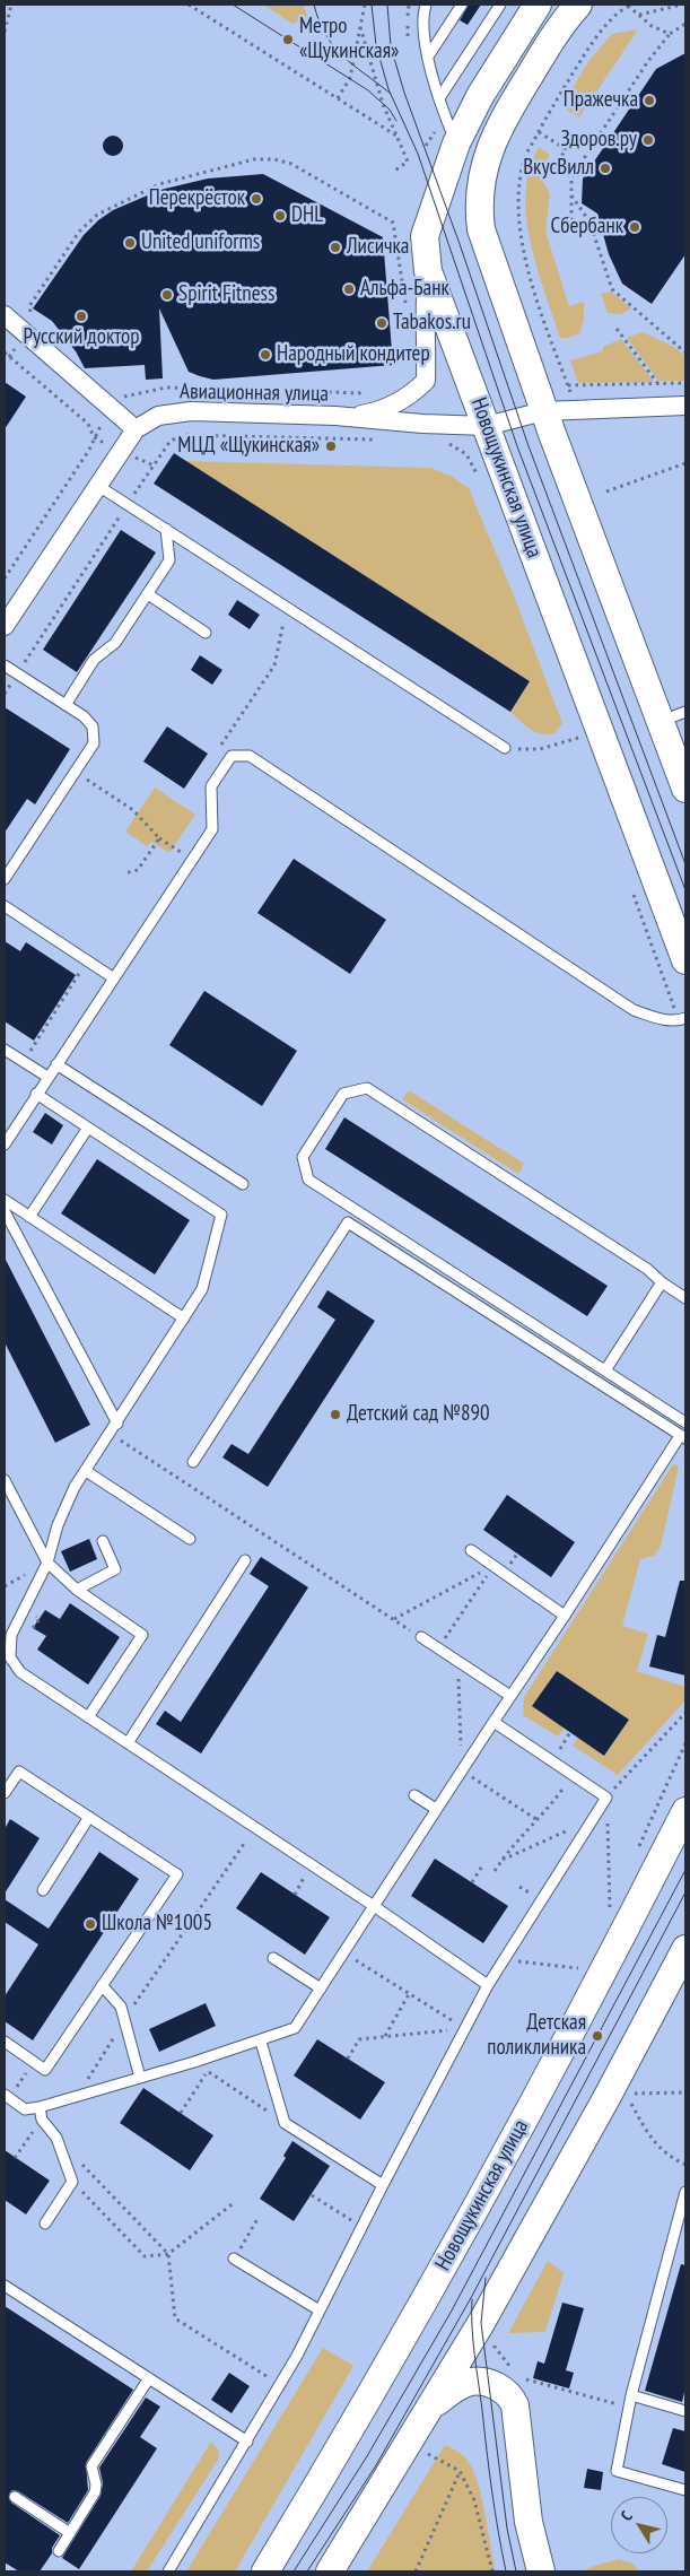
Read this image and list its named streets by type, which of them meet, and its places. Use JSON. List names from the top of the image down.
{
  "streets": {
    "main road": ["Новощукинская улица"],
    "street": ["Авиационная улица"]
  },
  "crossings": [
    ["Авиационная улица", "Новощукинская улица"]
  ],
  "places": [
    "Метро «Щукинская»",
    "Пражечка",
    "Здоров.ру",
    "ВкусВилл",
    "Перекрёсток",
    "DHL",
    "Сбербанк",
    "United uniforms",
    "Лисичка",
    "Альфа-Банк",
    "Spirit Fitness",
    "Русский доктор",
    "Tabakos.ru",
    "Народный кондитер",
    "МЦД «Щукинская»",
    "Детский сад №890",
    "Школа №1005",
    "Детская поликлиника"
  ],
  "north": "top left"
}
